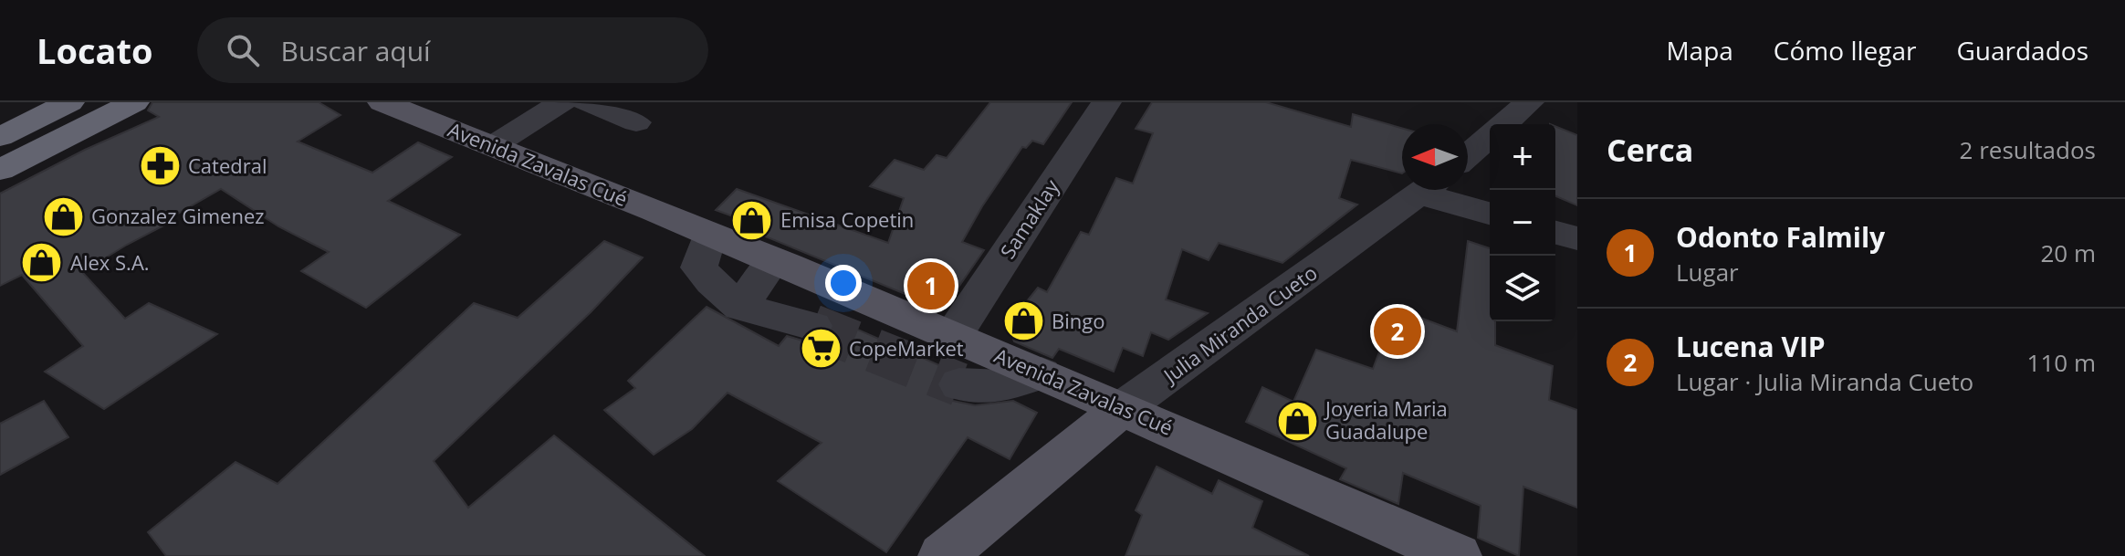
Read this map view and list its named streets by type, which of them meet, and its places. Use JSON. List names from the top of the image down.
{
  "streets": {
    "main road": ["Avenida Zavalas Cué", "Julia Miranda Cueto"],
    "street": ["Samaklay"]
  },
  "crossings": [
    ["Avenida Zavalas Cué", "Samaklay"],
    ["Avenida Zavalas Cué", "Julia Miranda Cueto"]
  ],
  "places": {
    "pharmacy": ["Catedral"],
    "shop": [
      "Gonzalez Gimenez",
      "Emisa Copetin",
      "Alex S.A.",
      "Bingo",
      "Joyeria Maria Guadalupe"
    ],
    "supermarket": ["CopeMarket"]
  },
  "north": "left",
  "page": {
    "header": "Locato",
    "search": "Buscar aquí",
    "nav": ["Mapa", "Cómo llegar", "Guardados"],
    "heading": ["Cerca", "2 resultados"],
    "map_buttons": ["+", "−"],
    "list": [
      {
        "mark": "1",
        "name": "Odonto Falmily",
        "note": "Lugar",
        "value": "20 m"
      },
      {
        "mark": "2",
        "name": "Lucena VIP",
        "note": "Lugar · Julia Miranda Cueto",
        "value": "110 m"
      }
    ],
    "pins": ["1", "2"]
  }
}
